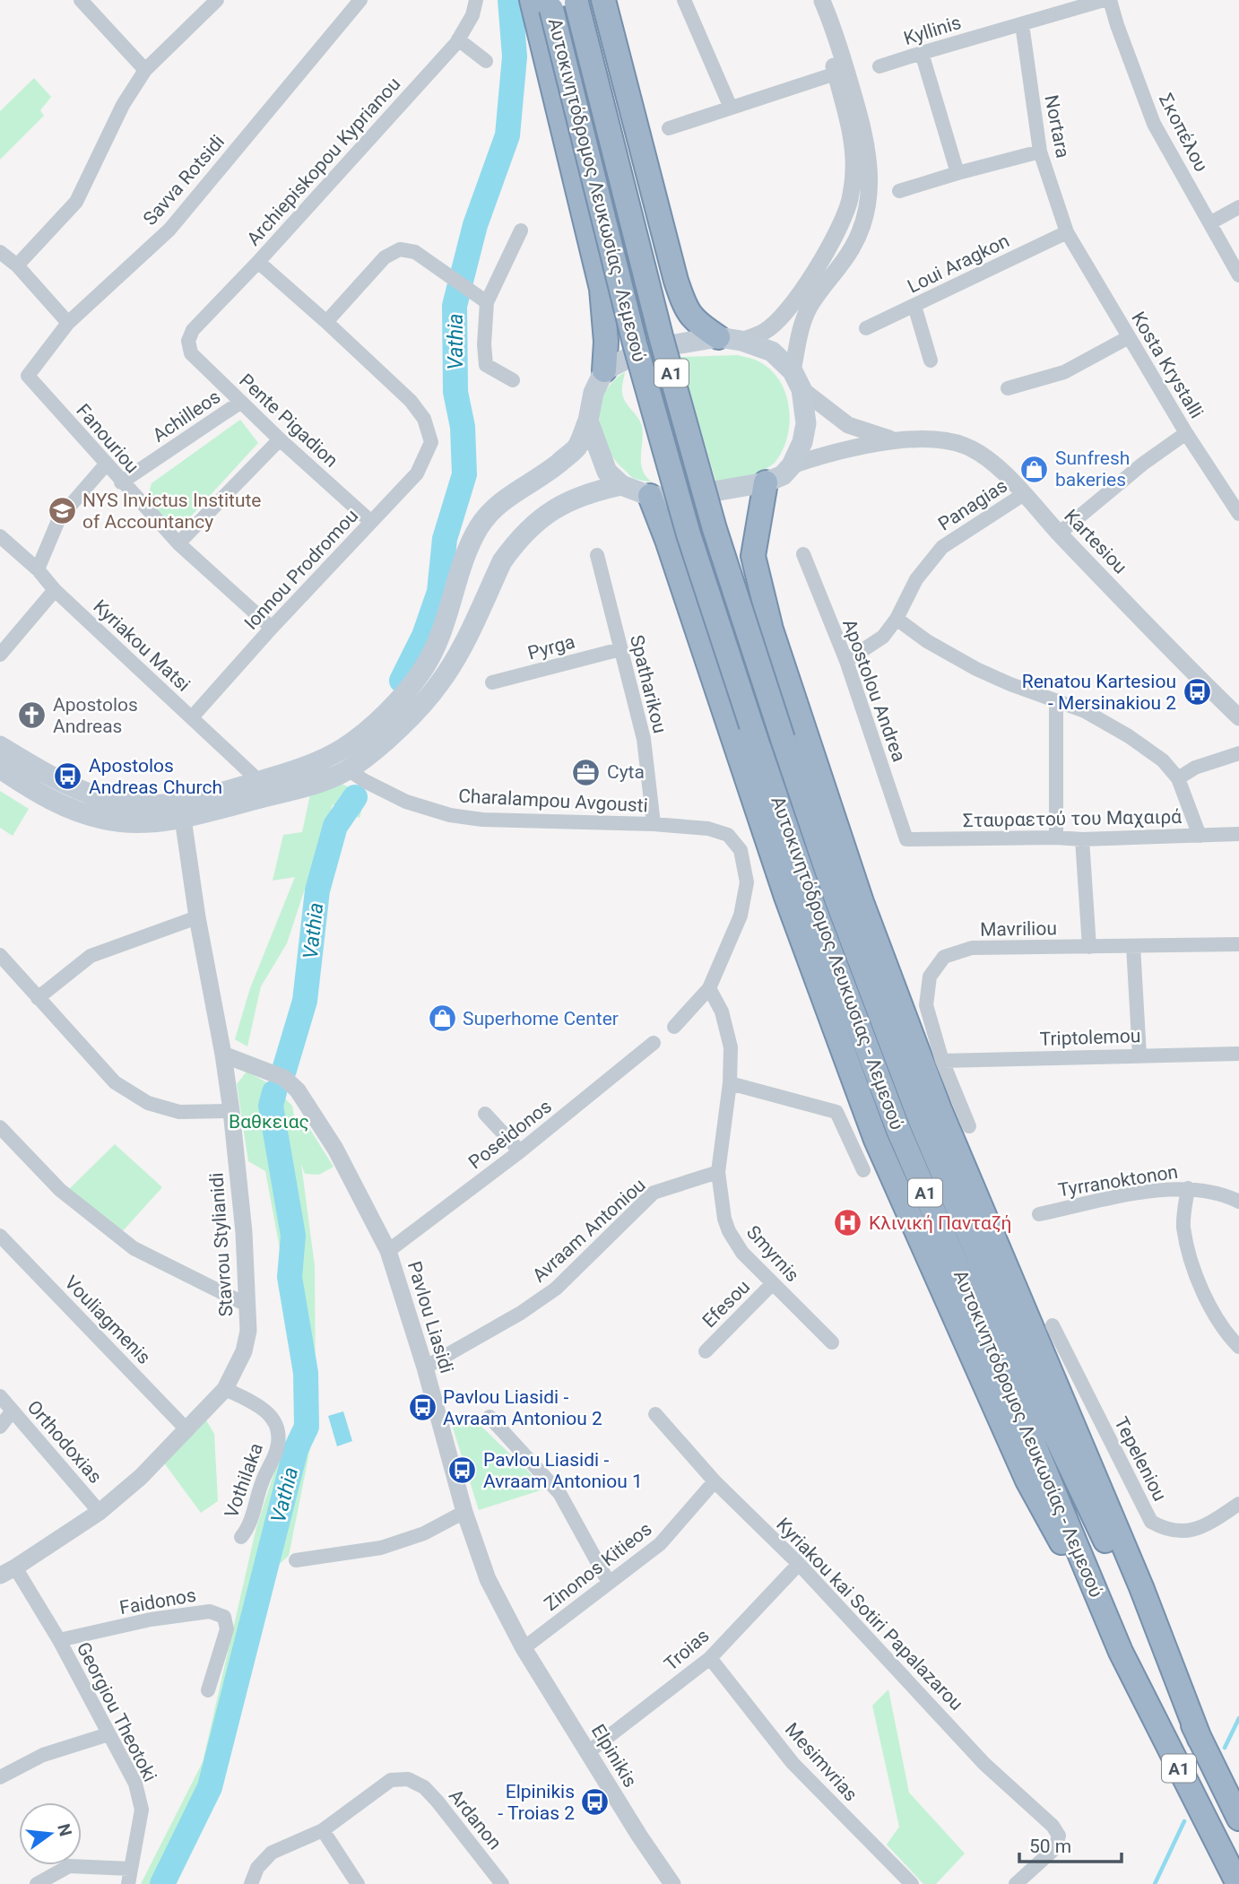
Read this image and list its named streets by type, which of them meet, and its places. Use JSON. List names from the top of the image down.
{
  "streets": {
    "highway": ["Αυτοκινητόδρομος Λευκωσίας - Λεμεσού", "A1"],
    "street": [
      "Kyllinis",
      "Nortara",
      "Σκοπέλου",
      "Archiepiskopou Kyprianou",
      "Savva Rotsidi",
      "Loui Aragkon",
      "Kosta Krystalli",
      "Achilleos",
      "Pente Pigadion",
      "Fanouriou",
      "Panagias",
      "Kartesiou",
      "Ionnou Prodromou",
      "Kyriakou Matsi",
      "Pyrga",
      "Spatharikou",
      "Apostolou Andrea",
      "Charalampou Avgousti",
      "Σταυραετού του Μαχαιρά",
      "Mavriliou",
      "Triptolemou",
      "Poseidonos",
      "Tyrranoktonon",
      "Avraam Antoniou",
      "Stavrou Stylianidi",
      "Smyrnis",
      "Efesou",
      "Pavlou Liasidi",
      "Vouliagmenis",
      "Orthodoxias",
      "Tepeleniou",
      "Vothilaka",
      "Zinonos Kitieos",
      "Faidonos",
      "Kyriakou kai Sotiri Papalazarou",
      "Troias",
      "Georgiou Theotoki",
      "Elpinikis",
      "Mesimvrias",
      "Ardanon"
    ]
  },
  "crossings": [
    ["Kyllinis", "Nortara"],
    ["Nortara", "Loui Aragkon"],
    ["Nortara", "Kosta Krystalli"],
    ["Archiepiskopou Kyprianou", "Pente Pigadion"],
    ["Savva Rotsidi", "Fanouriou"],
    ["Loui Aragkon", "Kosta Krystalli"],
    ["Achilleos", "Pente Pigadion"],
    ["Achilleos", "Fanouriou"],
    ["Pente Pigadion", "Ionnou Prodromou"],
    ["Fanouriou", "Ionnou Prodromou"],
    ["Panagias", "Kartesiou"],
    ["Panagias", "Apostolou Andrea"],
    ["Ionnou Prodromou", "Kyriakou Matsi"],
    ["Pyrga", "Spatharikou"],
    ["Spatharikou", "Charalampou Avgousti"],
    ["Apostolou Andrea", "Σταυραετού του Μαχαιρά"],
    ["Charalampou Avgousti", "Smyrnis"],
    ["Mavriliou", "Triptolemou"],
    ["Poseidonos", "Pavlou Liasidi"],
    ["Avraam Antoniou", "Smyrnis"],
    ["Avraam Antoniou", "Pavlou Liasidi"],
    ["Stavrou Stylianidi", "Pavlou Liasidi"],
    ["Stavrou Stylianidi", "Vouliagmenis"],
    ["Stavrou Stylianidi", "Orthodoxias"],
    ["Stavrou Stylianidi", "Vothilaka"],
    ["Stavrou Stylianidi", "Georgiou Theotoki"],
    ["Smyrnis", "Efesou"],
    ["Pavlou Liasidi", "Zinonos Kitieos"],
    ["Pavlou Liasidi", "Elpinikis"],
    ["Zinonos Kitieos", "Kyriakou kai Sotiri Papalazarou"],
    ["Zinonos Kitieos", "Elpinikis"],
    ["Faidonos", "Georgiou Theotoki"],
    ["Kyriakou kai Sotiri Papalazarou", "Troias"],
    ["Troias", "Elpinikis"],
    ["Troias", "Mesimvrias"]
  ],
  "water": ["Vathia"],
  "parks": ["Βαθκειας"],
  "places": {
    "shop": ["Sunfresh bakeries", "Superhome Center"],
    "school or university": ["NYS Invictus Institute of Accountancy"],
    "bus stop": [
      "Renatou Kartesiou - Mersinakiou 2",
      "Apostolos Andreas Church",
      "Pavlou Liasidi - Avraam Antoniou 2",
      "Pavlou Liasidi - Avraam Antoniou 1",
      "Elpinikis - Troias 2"
    ],
    "church": ["Apostolos Andreas"],
    "office": ["Cyta"],
    "hospital": ["Κλινική Πανταζή"]
  },
  "scale_bar": "50 m",
  "north": "right"
}
